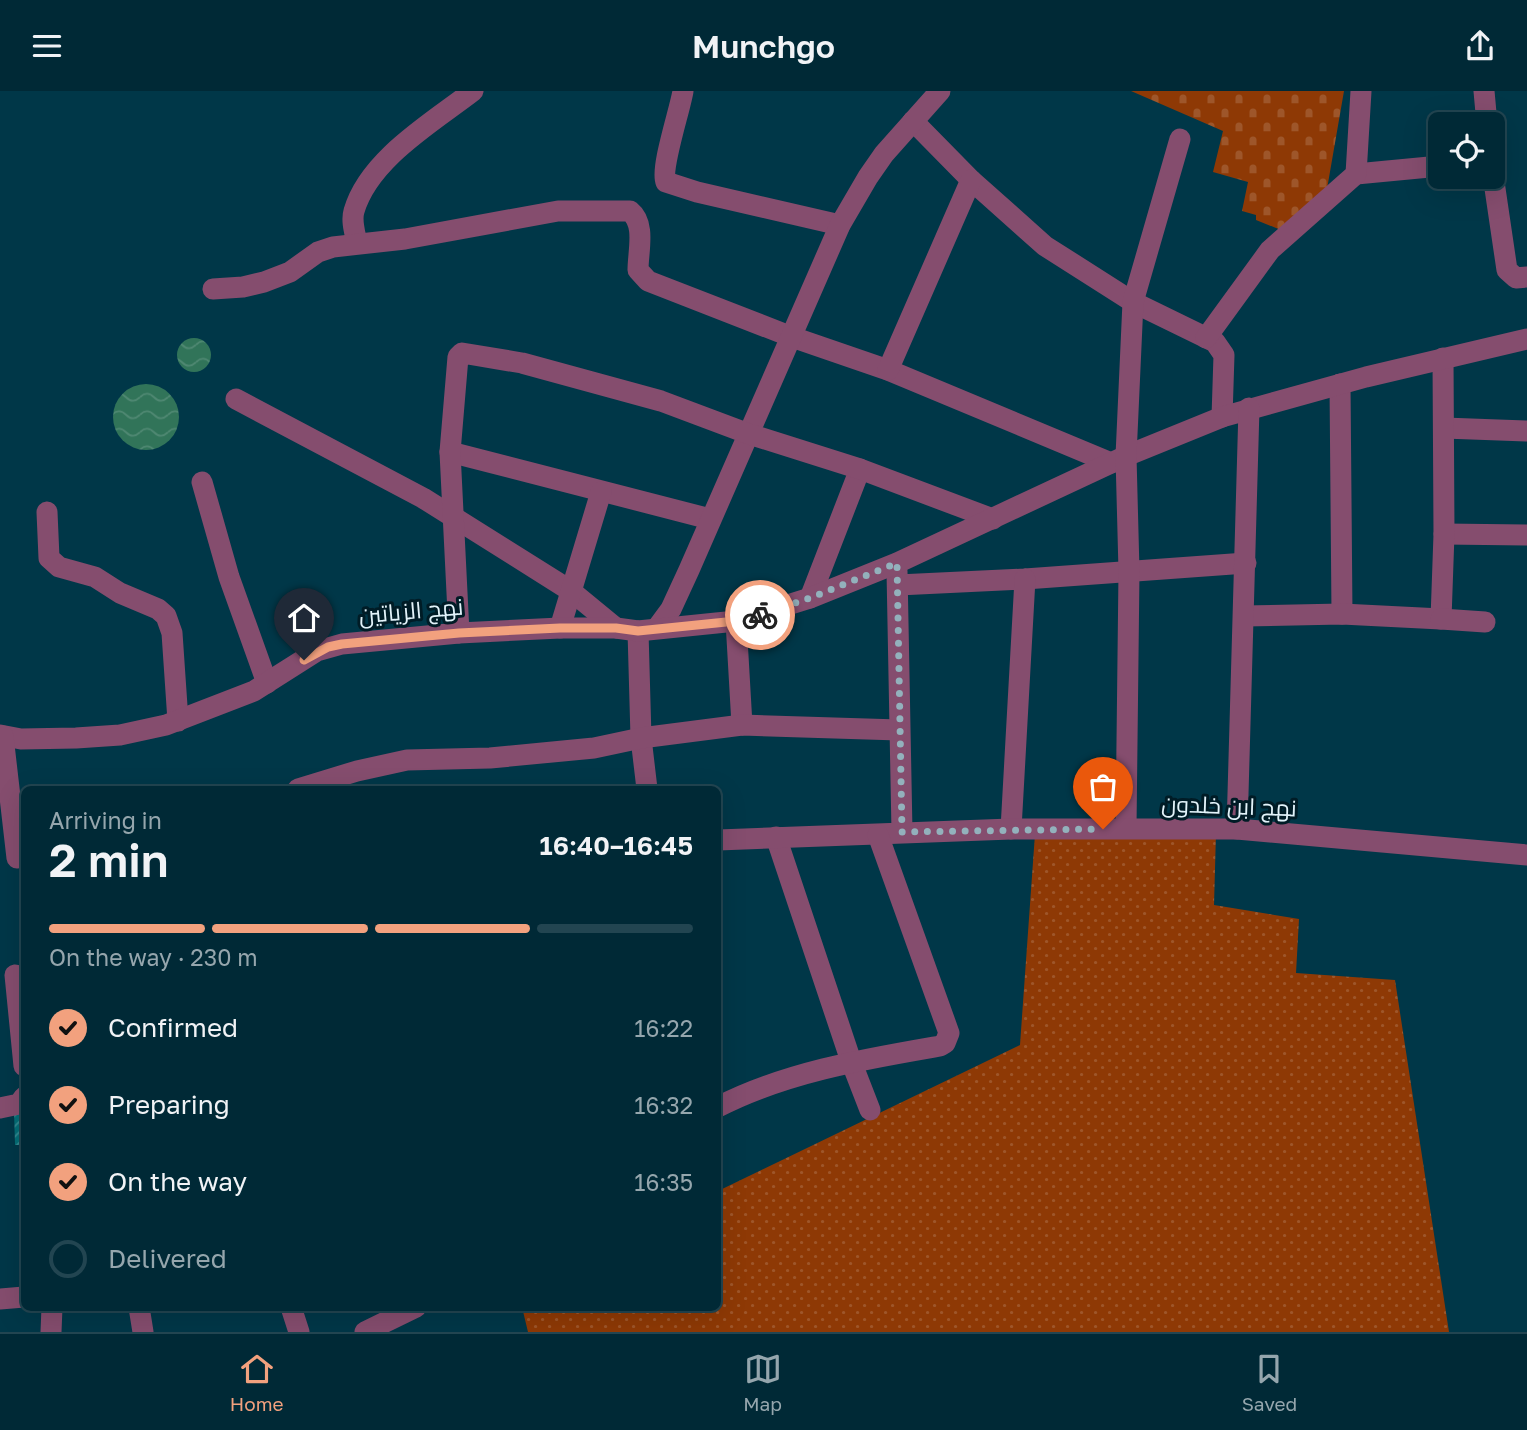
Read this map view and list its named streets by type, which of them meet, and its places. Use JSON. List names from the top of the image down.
{
  "streets": {
    "street": ["نهج الزياتين", "نهج ابن خلدون"]
  },
  "page": {
    "header": "Munchgo",
    "heading": ["2 min", "Arriving in", "16:40–16:45"],
    "bar": "On the way · 230 m",
    "list": [
      ["Confirmed", "16:22"],
      ["Preparing", "16:32"],
      ["On the way", "16:35"],
      "Delivered"
    ],
    "tabs": ["Home", "Map", "Saved"]
  }
}
